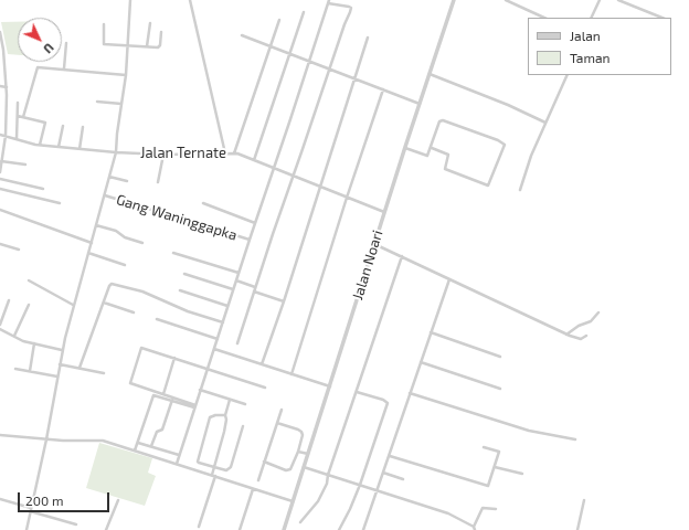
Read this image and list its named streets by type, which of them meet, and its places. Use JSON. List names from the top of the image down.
{
  "streets": {
    "street": ["Jalan Ternate", "Gang Waninggapka", "Jalan Noari"]
  },
  "crossings": [
    ["Jalan Ternate", "Jalan Noari"]
  ],
  "legend": ["Jalan", "Taman"],
  "scale_bar": "200 m",
  "north": "bottom right"
}
